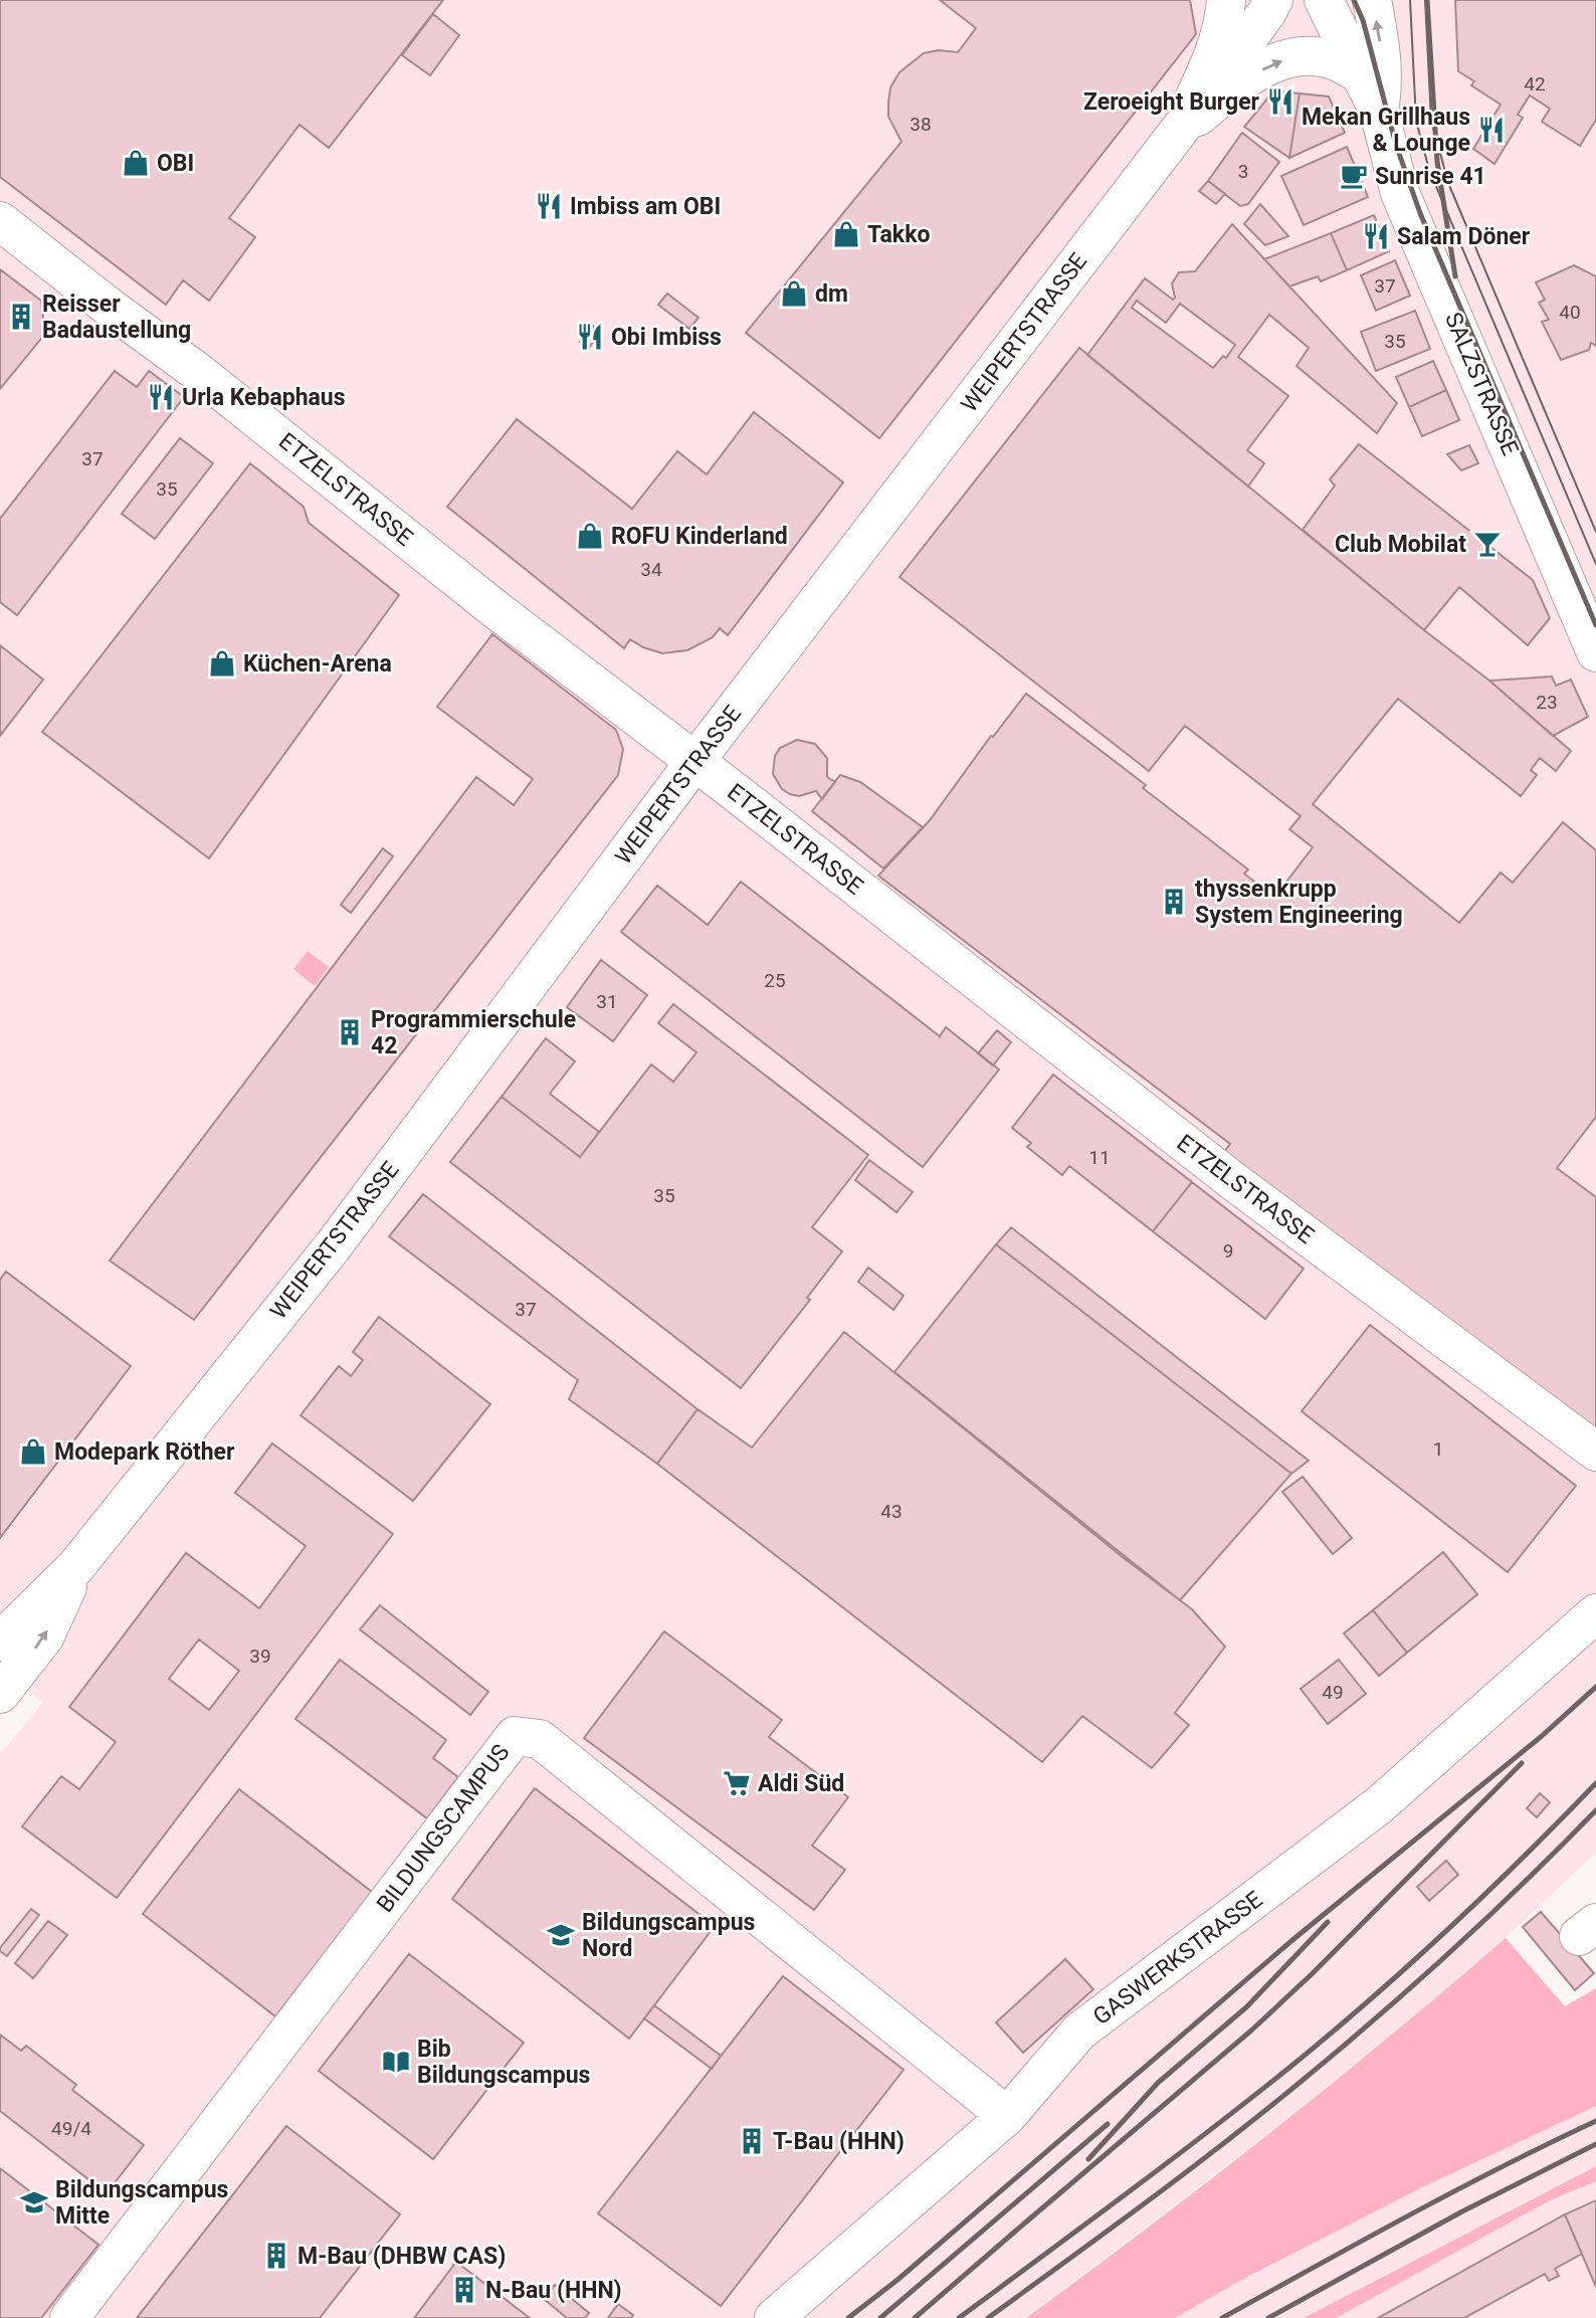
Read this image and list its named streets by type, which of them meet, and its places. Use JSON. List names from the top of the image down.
{
  "streets": {
    "street": [
      "WEIPERTSTRASSE",
      "SALZSTRASSE",
      "ETZELSTRASSE",
      "BILDUNGSCAMPUS",
      "GASWERKSTRASSE"
    ]
  },
  "crossings": [
    ["WEIPERTSTRASSE", "ETZELSTRASSE"],
    ["BILDUNGSCAMPUS", "GASWERKSTRASSE"]
  ],
  "places": {
    "restaurant": [
      "Zeroeight Burger",
      "Mekan Grillhaus & Lounge",
      "Imbiss am OBI",
      "Salam Döner",
      "Obi Imbiss",
      "Urla Kebaphaus"
    ],
    "shop": [
      "OBI",
      "Takko",
      "dm",
      "ROFU Kinderland",
      "Küchen-Arena",
      "Modepark Röther"
    ],
    "cafe": ["Sunrise 41"],
    "building": [
      "Reisser Badaustellung",
      "thyssenkrupp System Engineering",
      "Programmierschule 42",
      "T-Bau (HHN)",
      "M-Bau (DHBW CAS)",
      "N-Bau (HHN)"
    ],
    "bar": ["Club Mobilat"],
    "supermarket": ["Aldi Süd"],
    "school or university": ["Bildungscampus Nord", "Bildungscampus Mitte"],
    "library": ["Bib Bildungscampus"]
  },
  "house_numbers": [
    "42",
    "38",
    "3",
    "37",
    "40",
    "35",
    "37",
    "35",
    "34",
    "23",
    "25",
    "31",
    "11",
    "35",
    "9",
    "37",
    "1",
    "43",
    "39",
    "49",
    "49/4"
  ]
}
